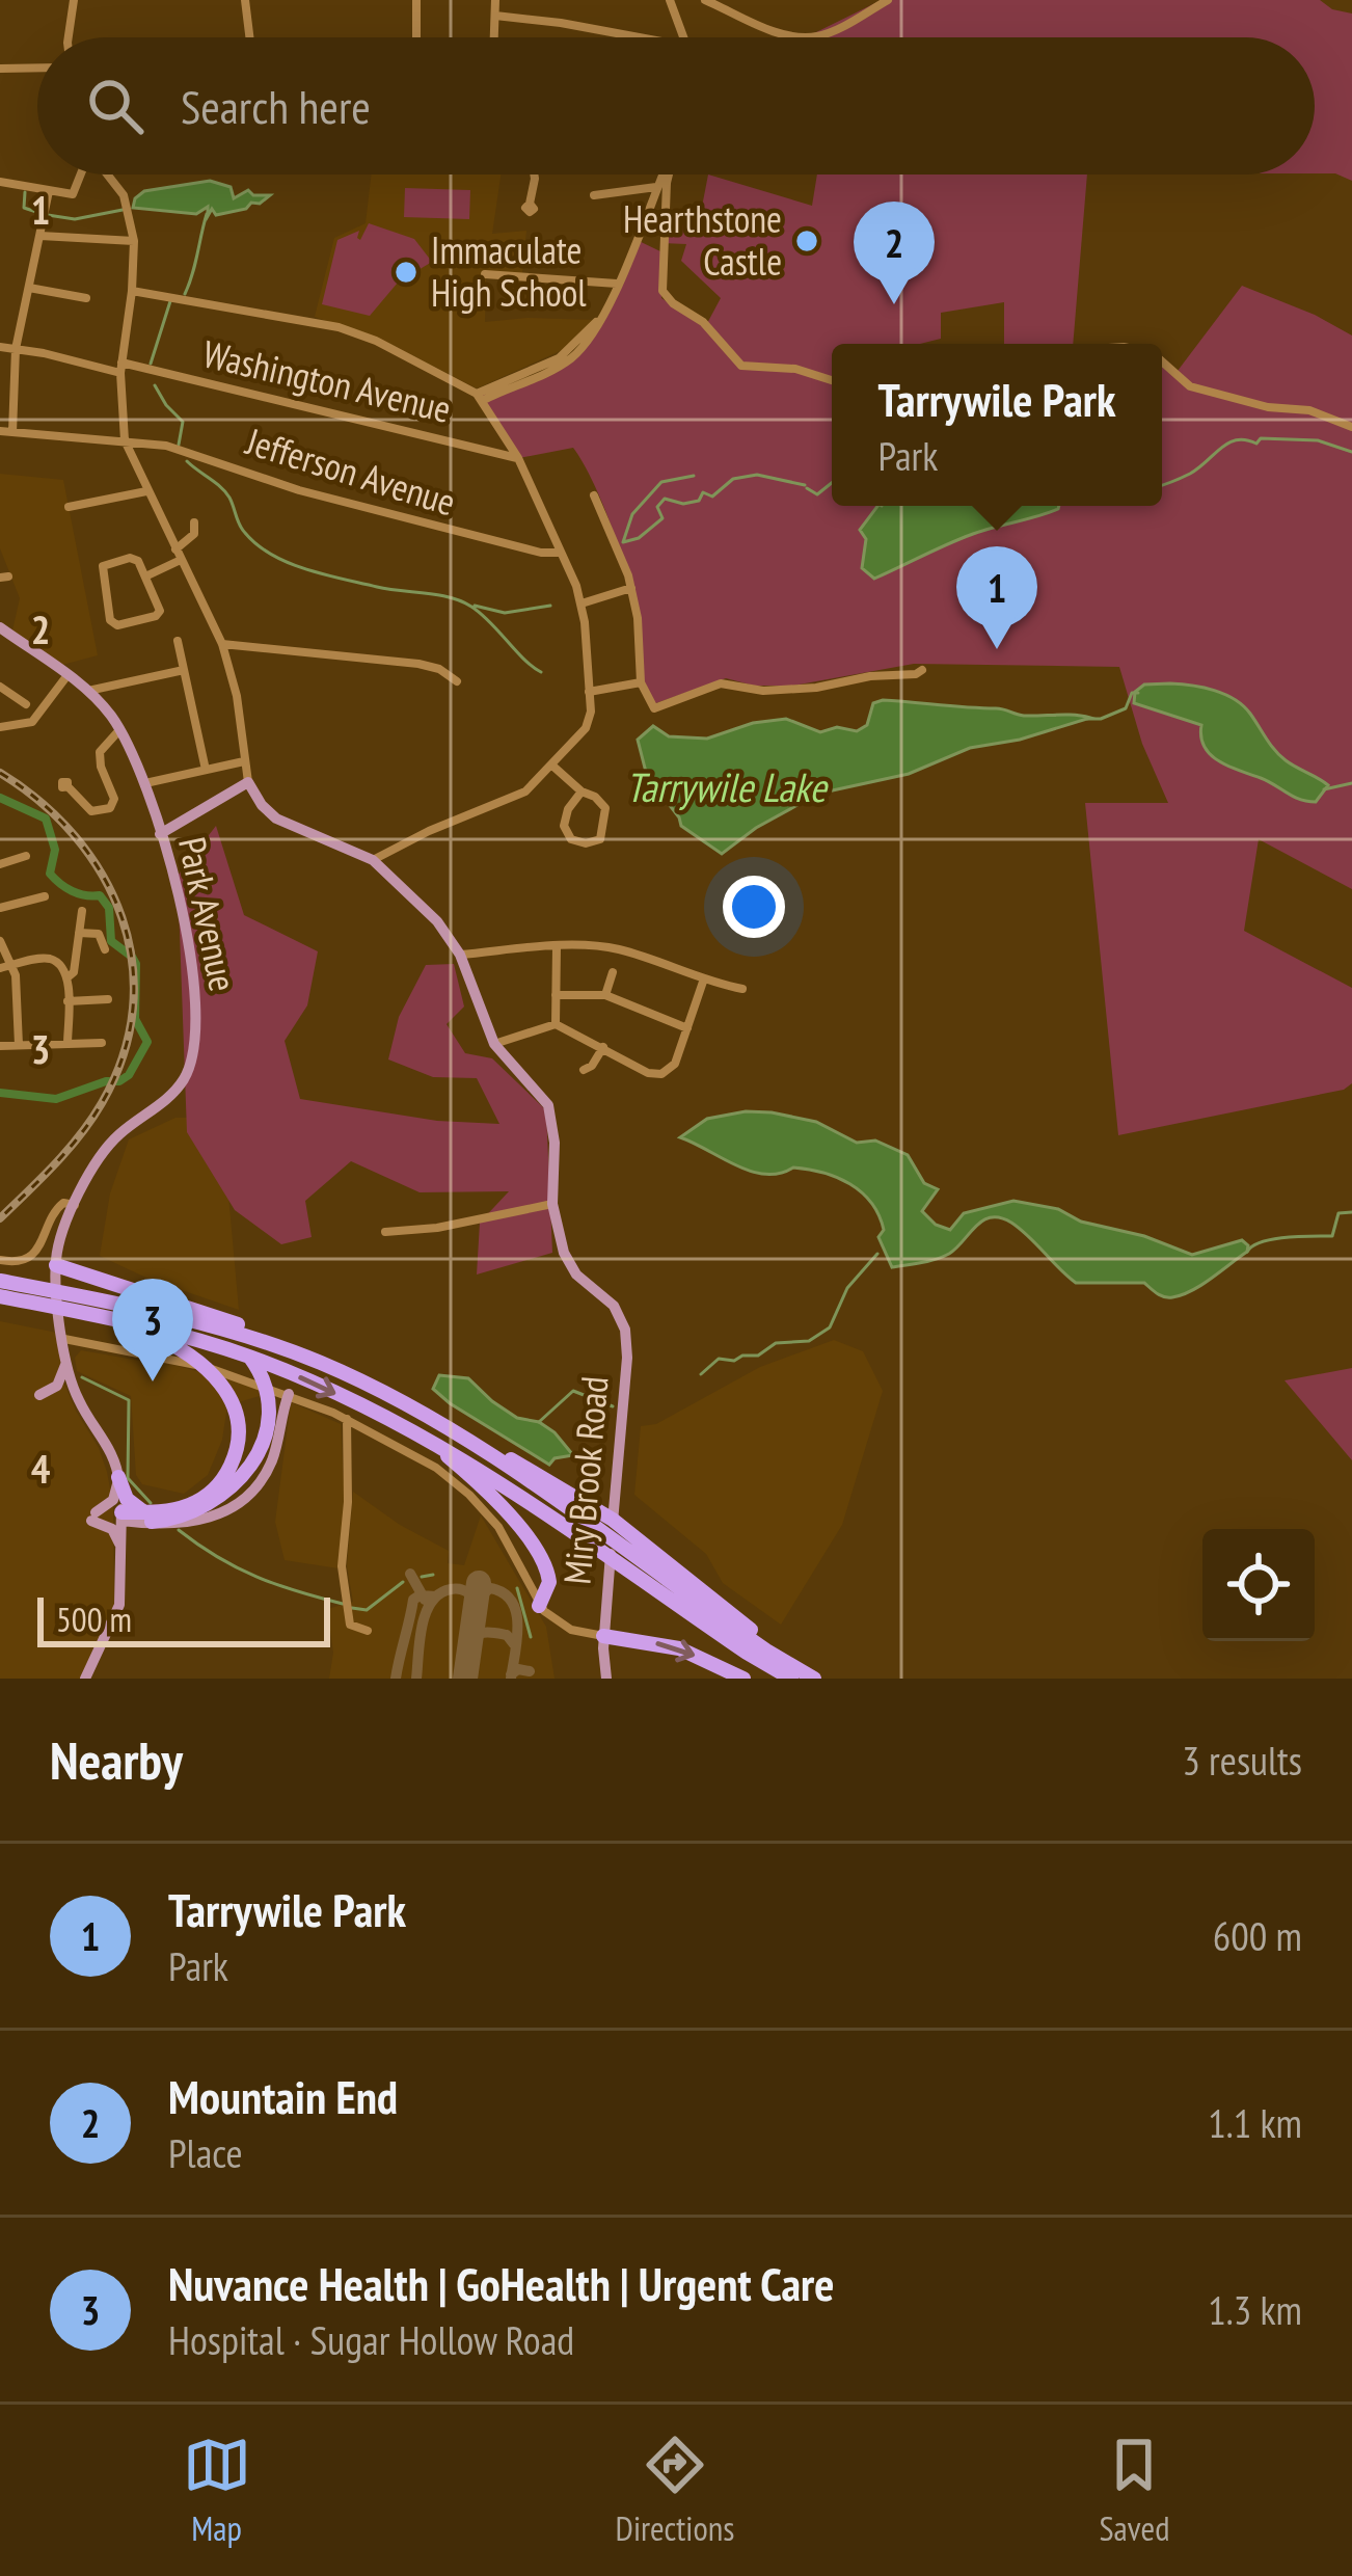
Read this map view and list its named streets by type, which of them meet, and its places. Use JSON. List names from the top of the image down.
{
  "streets": {
    "main road": ["Park Avenue", "Miry Brook Road"],
    "street": ["Washington Avenue", "Jefferson Avenue"]
  },
  "water": ["Tarrywile Lake"],
  "places": ["Hearthstone Castle", "Immaculate High School"],
  "scale_bar": "500 m",
  "page": {
    "search": "Search here",
    "pins": ["2", "1", "3"],
    "popup": ["Tarrywile Park", "Park"],
    "scale": "500 m",
    "heading": ["Nearby", "3 results"],
    "list": [
      {
        "mark": "1",
        "name": "Tarrywile Park",
        "note": "Park",
        "value": "600 m"
      },
      {
        "mark": "2",
        "name": "Mountain End",
        "note": "Place",
        "value": "1.1 km"
      },
      {
        "mark": "3",
        "name": "Nuvance Health | GoHealth | Urgent Care",
        "note": "Hospital · Sugar Hollow Road",
        "value": "1.3 km"
      }
    ],
    "nav": ["Map", "Directions", "Saved"]
  },
  "grid": {
    "rows": [
      "1",
      "2",
      "3",
      "4"
    ]
  }
}
